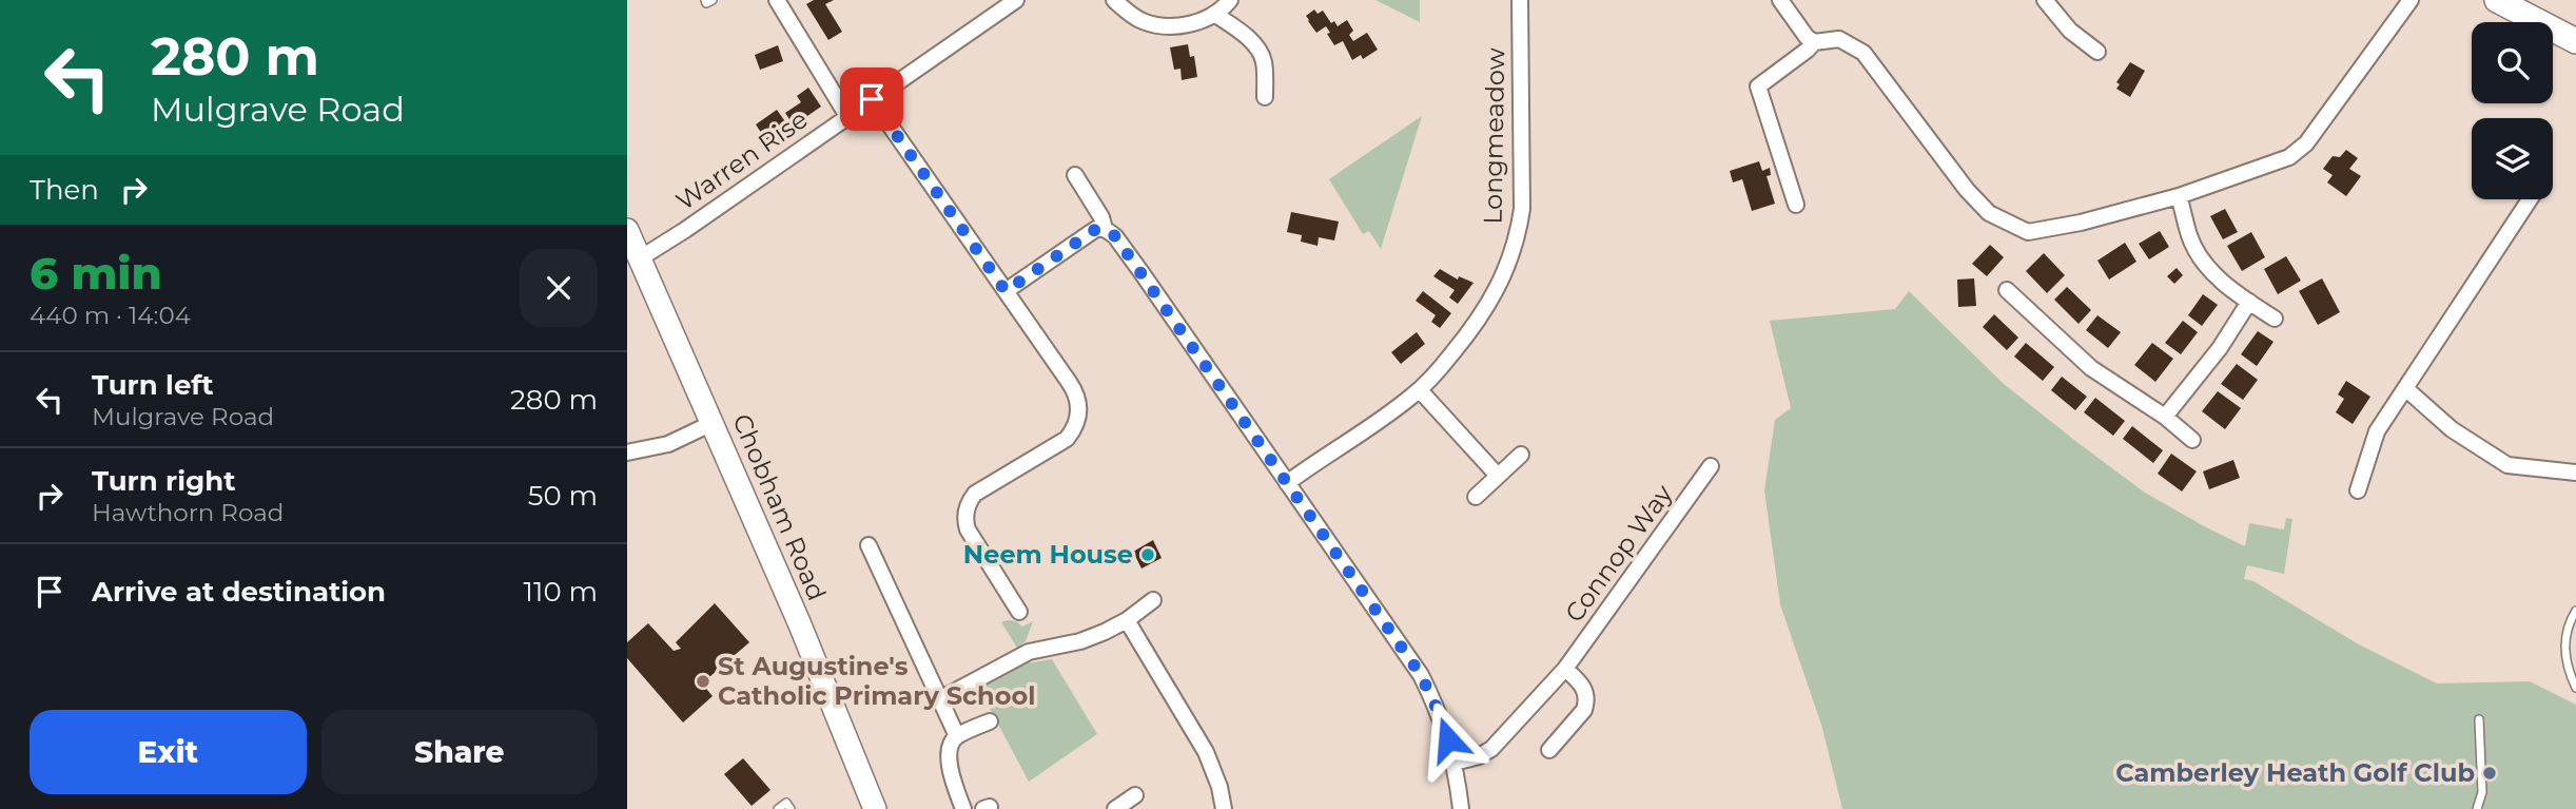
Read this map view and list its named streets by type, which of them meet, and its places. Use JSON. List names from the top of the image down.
{
  "streets": {
    "main road": ["Chobham Road"],
    "street": ["Longmeadow", "Warren Rise", "Connop Way"]
  },
  "crossings": [
    ["Warren Rise", "Chobham Road"]
  ],
  "places": ["Neem House", "St Augustine's Catholic Primary School", "Camberley Heath Golf Club"],
  "page": {
    "turn": ["280 m", "Mulgrave Road"],
    "then": "Then",
    "heading": ["6 min", "440 m · 14:04"],
    "list": [
      {
        "name": "Turn left",
        "note": "Mulgrave Road",
        "value": "280 m"
      },
      {
        "name": "Turn right",
        "note": "Hawthorn Road",
        "value": "50 m"
      },
      {
        "name": "Arrive at destination",
        "value": "110 m"
      }
    ],
    "buttons": ["Exit", "Share"]
  }
}
